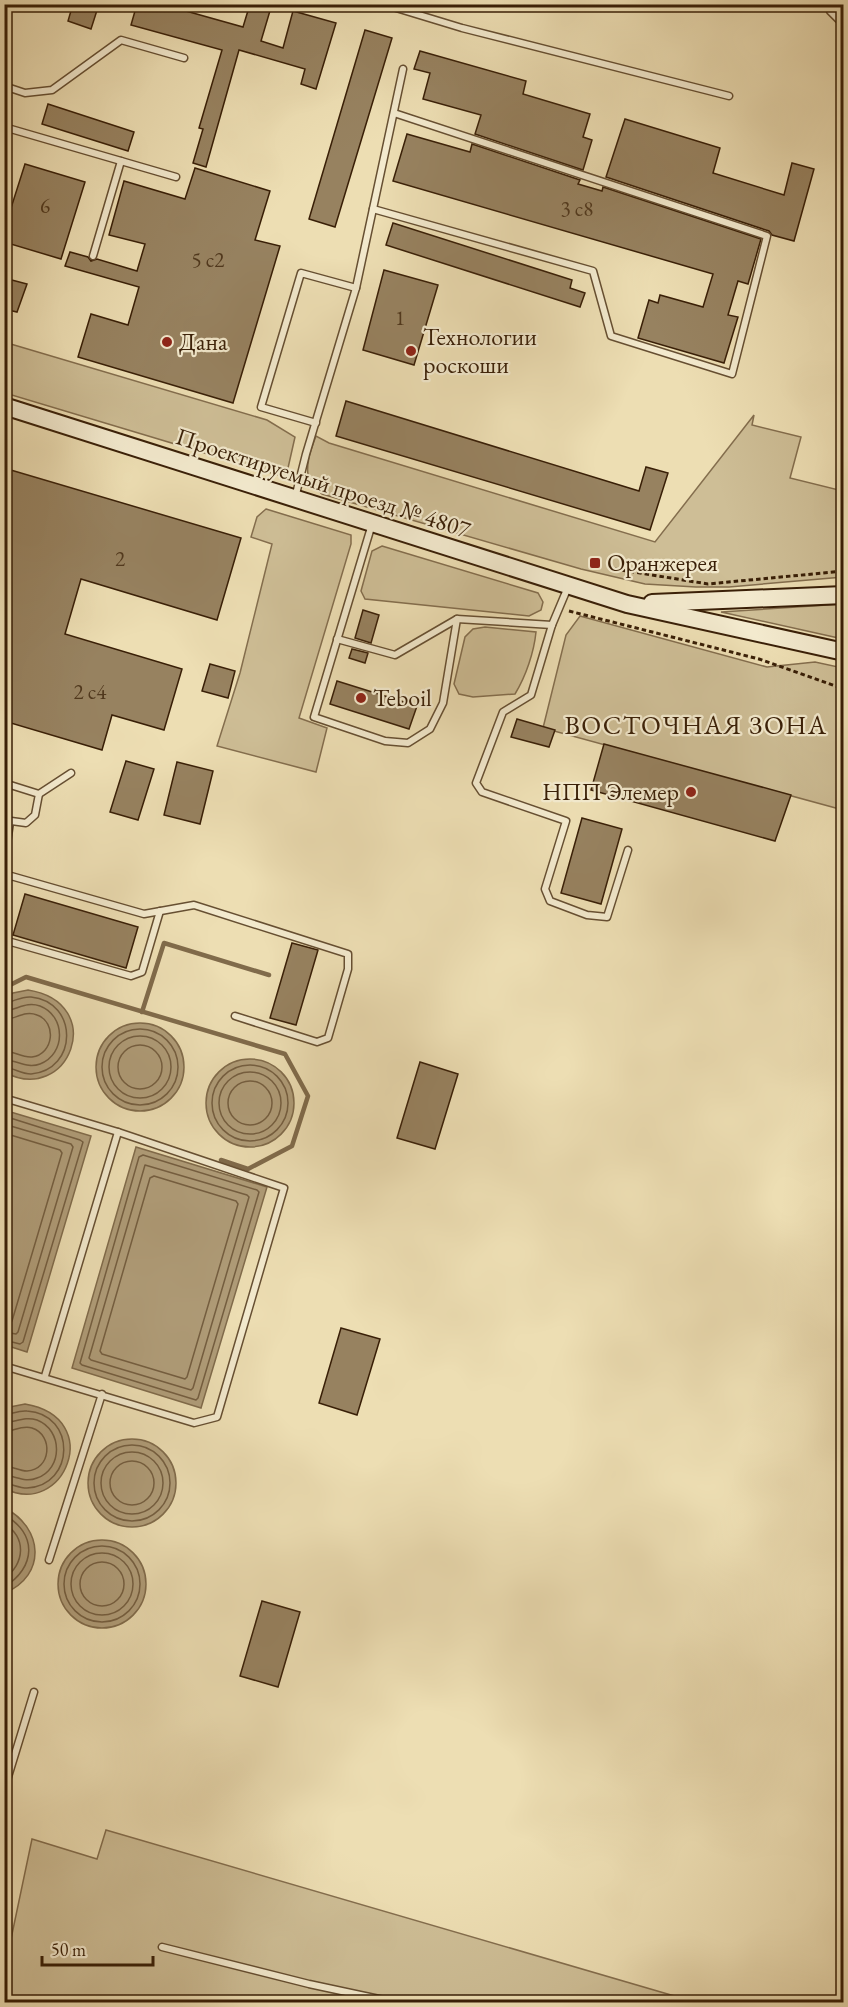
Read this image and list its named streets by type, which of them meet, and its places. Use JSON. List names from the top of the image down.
{
  "streets": {
    "main road": ["Проектируемый проезд № 4807"]
  },
  "districts": ["ВОСТОЧНАЯ ЗОНА"],
  "places": {
    "other": [
      "Дана",
      "Технологии роскоши",
      "Teboil",
      "НПП Элемер"
    ],
    "transit": ["Оранжерея"]
  },
  "house_numbers": [
    "6",
    "3 с8",
    "5 с2",
    "1",
    "2",
    "2 с4"
  ],
  "scale_bar": "50 m"
}
